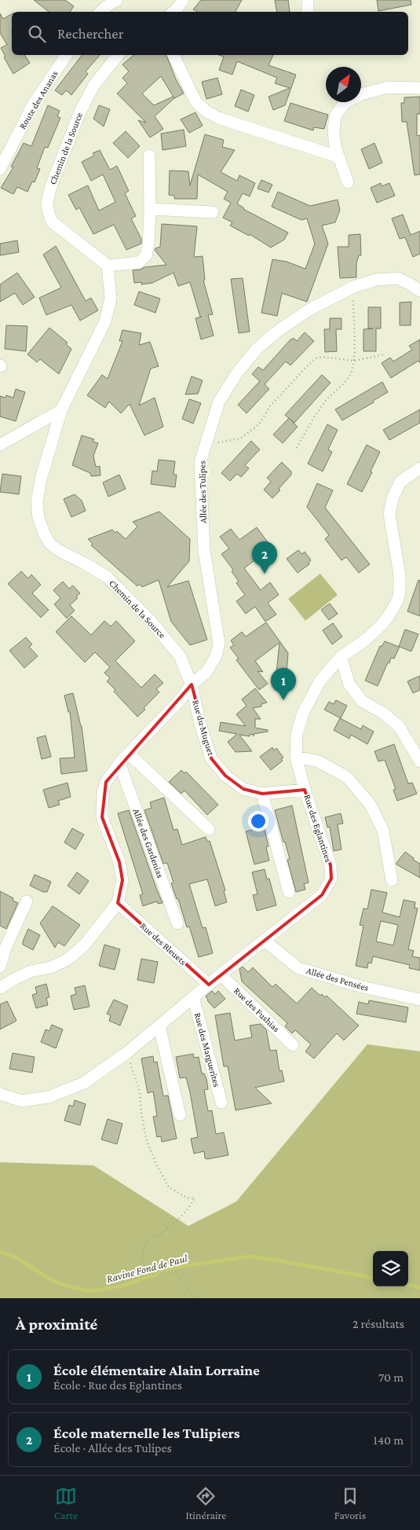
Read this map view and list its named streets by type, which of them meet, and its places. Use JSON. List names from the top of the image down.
{
  "streets": {
    "street": [
      "Route des Ananas",
      "Chemin de la Source",
      "Allée des Tulipes",
      "Rue du Muguet",
      "Rue des Eglantines",
      "Allée des Gardenias",
      "Rue des Bleuets",
      "Allée des Pensées",
      "Rue des Fushias",
      "Rue des Marguerites"
    ]
  },
  "crossings": [
    ["Chemin de la Source", "Allée des Tulipes"],
    ["Chemin de la Source", "Rue du Muguet"],
    ["Allée des Tulipes", "Rue du Muguet"],
    ["Rue du Muguet", "Rue des Eglantines"],
    ["Rue des Eglantines", "Rue des Bleuets"],
    ["Rue des Eglantines", "Allée des Pensées"],
    ["Rue des Eglantines", "Rue des Fushias"],
    ["Rue des Eglantines", "Rue des Marguerites"]
  ],
  "water": ["Ravine Fond de Paul"],
  "north": "top right",
  "page": {
    "search": "Rechercher",
    "pins": ["2", "1"],
    "heading": ["À proximité", "2 résultats"],
    "list": [
      {
        "mark": "1",
        "name": "École élémentaire Alain Lorraine",
        "note": "École · Rue des Eglantines",
        "value": "70 m"
      },
      {
        "mark": "2",
        "name": "École maternelle les Tulipiers",
        "note": "École · Allée des Tulipes",
        "value": "140 m"
      }
    ],
    "nav": ["Carte", "Itinéraire", "Favoris"]
  }
}
